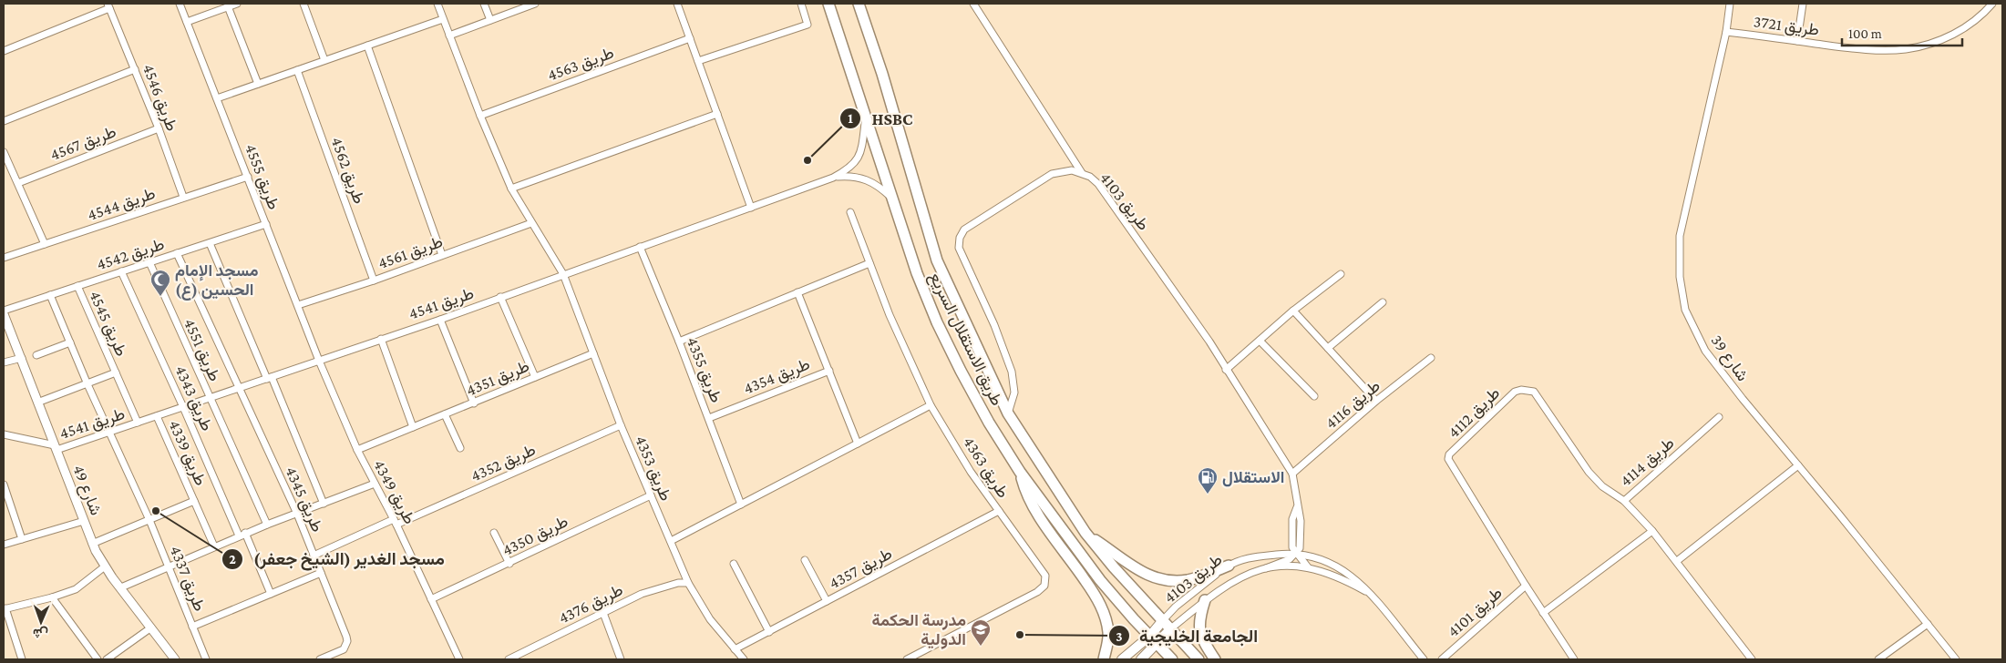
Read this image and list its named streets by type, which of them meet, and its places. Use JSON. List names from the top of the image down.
{
  "streets": {
    "main road": ["طريق الاستقلال السريع"],
    "street": [
      "طريق 3721",
      "طريق 4563",
      "طريق 4546",
      "طريق 4567",
      "طريق 4562",
      "طريق 4555",
      "طريق 4103",
      "طريق 4544",
      "طريق 4561",
      "طريق 4542",
      "طريق 4541",
      "طريق 4545",
      "طريق 4551",
      "شارع 39",
      "طريق 4355",
      "طريق 4354",
      "طريق 4351",
      "طريق 4343",
      "طريق 4116",
      "طريق 4112",
      "طريق 4339",
      "طريق 4114",
      "طريق 4352",
      "طريق 4363",
      "طريق 4353",
      "شارع 49",
      "طريق 4349",
      "طريق 4345",
      "طريق 4350",
      "طريق 4357",
      "طريق 4337",
      "طريق 4376",
      "طريق 4101"
    ]
  },
  "crossings": [
    ["طريق 3721", "شارع 39"],
    ["طريق 4546", "طريق 4567"],
    ["طريق 4546", "طريق 4544"],
    ["طريق 4562", "طريق 4561"],
    ["طريق 4555", "طريق 4544"],
    ["طريق 4555", "طريق 4561"],
    ["طريق 4555", "طريق 4542"],
    ["طريق 4555", "طريق 4541"],
    ["طريق 4555", "طريق 4349"],
    ["طريق 4103", "طريق الاستقلال السريع"],
    ["طريق 4103", "طريق 4116"],
    ["طريق 4542", "طريق 4545"],
    ["طريق 4542", "طريق 4551"],
    ["طريق 4542", "طريق 4343"],
    ["طريق 4542", "طريق 4337"],
    ["طريق 4541", "طريق 4545"],
    ["طريق 4541", "طريق 4551"],
    ["طريق 4541", "طريق 4355"],
    ["طريق 4541", "طريق 4343"],
    ["طريق 4541", "طريق 4339"],
    ["طريق 4541", "طريق 4353"],
    ["طريق 4541", "شارع 49"],
    ["طريق 4541", "طريق 4349"],
    ["طريق 4541", "طريق 4345"],
    ["طريق 4541", "طريق 4337"],
    ["طريق 4545", "شارع 49"],
    ["طريق 4545", "طريق 4337"],
    ["طريق 4551", "طريق 4343"],
    ["طريق 4551", "طريق 4345"],
    ["طريق 4355", "طريق 4354"],
    ["طريق 4351", "طريق 4353"],
    ["طريق 4351", "طريق 4349"],
    ["طريق 4112", "طريق 4114"],
    ["طريق 4112", "طريق 4101"],
    ["طريق 4339", "شارع 49"],
    ["طريق 4339", "طريق 4337"],
    ["طريق 4352", "طريق 4353"],
    ["طريق 4352", "طريق 4349"],
    ["طريق 4352", "طريق 4345"],
    ["طريق 4363", "طريق 4357"],
    ["طريق 4353", "طريق 4350"],
    ["طريق 4353", "طريق 4357"],
    ["طريق 4353", "طريق 4376"],
    ["طريق 4349", "طريق 4350"]
  ],
  "places": {
    "other": ["HSBC", "مسجد الغدير (الشيخ جعفر)", "الجامعة الخليجية"],
    "mosque": ["مسجد الإمام الحسين (ع)"],
    "fuel station": ["الاستقلال"],
    "school or university": ["مدرسة الحكمة الدولية"]
  },
  "scale_bar": "100 m",
  "north": "bottom"
}
